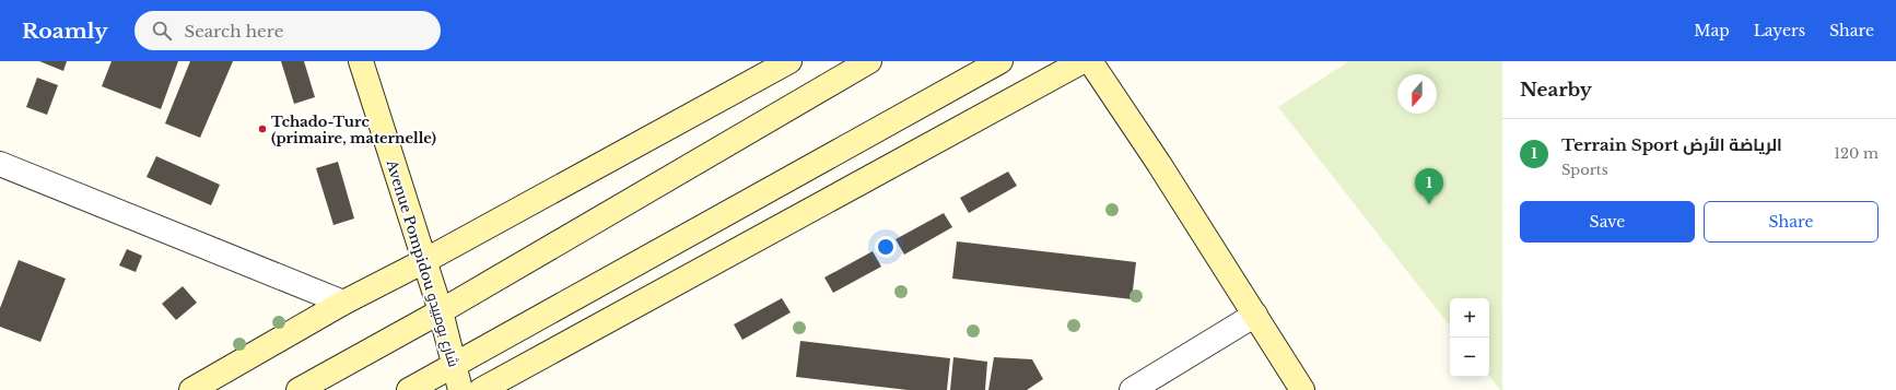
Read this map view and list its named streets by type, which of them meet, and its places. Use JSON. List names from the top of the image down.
{
  "streets": {
    "street": ["Avenue Pompidou شارع بومبيدو"]
  },
  "places": ["Tchado-Turc (primaire, maternelle)"],
  "north": "bottom",
  "page": {
    "header": "Roamly",
    "search": "Search here",
    "nav": ["Map", "Layers", "Share"],
    "heading": "Nearby",
    "list": [
      {
        "mark": "1",
        "name": "Terrain Sport الرياضة الأرض",
        "note": "Sports",
        "value": "120 m"
      }
    ],
    "pins": "1",
    "buttons": ["Save", "Share"],
    "map_buttons": ["+", "−"]
  }
}
